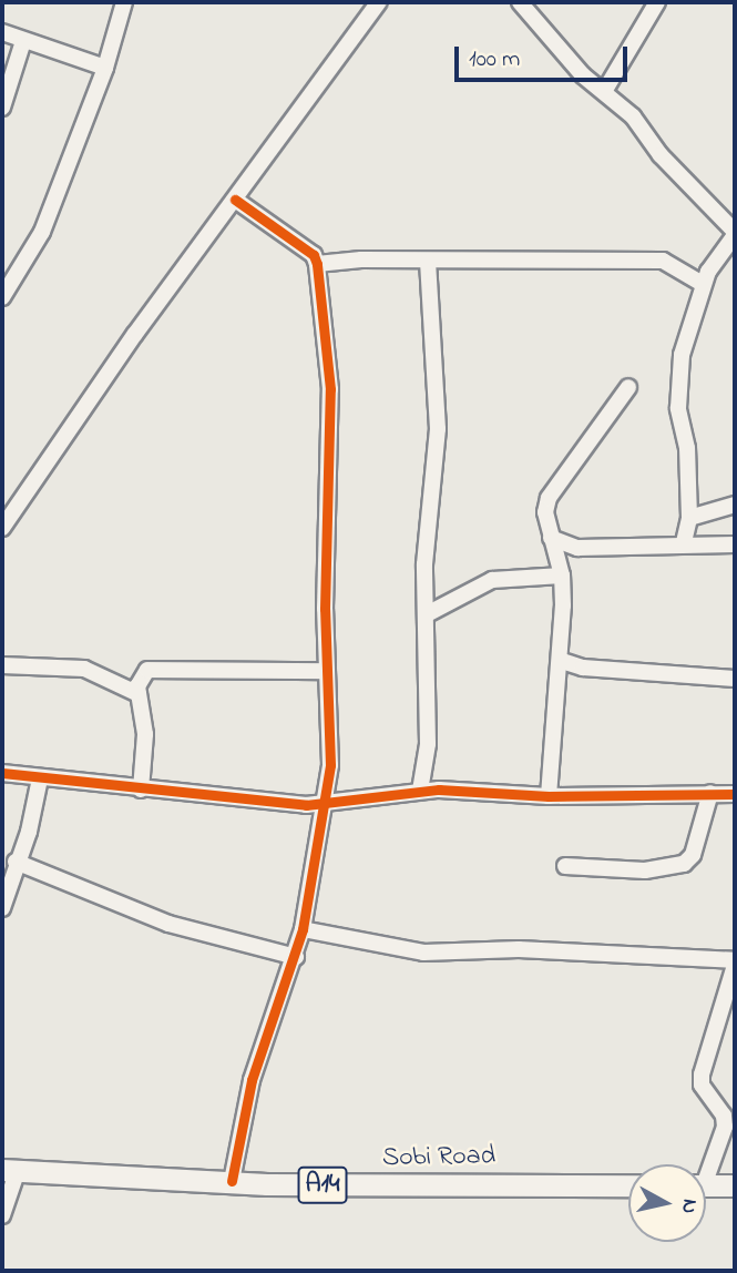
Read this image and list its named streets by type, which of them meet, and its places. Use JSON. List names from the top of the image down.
{
  "streets": {
    "highway": ["Sobi Road", "A14"]
  },
  "scale_bar": "100 m",
  "north": "right"
}
